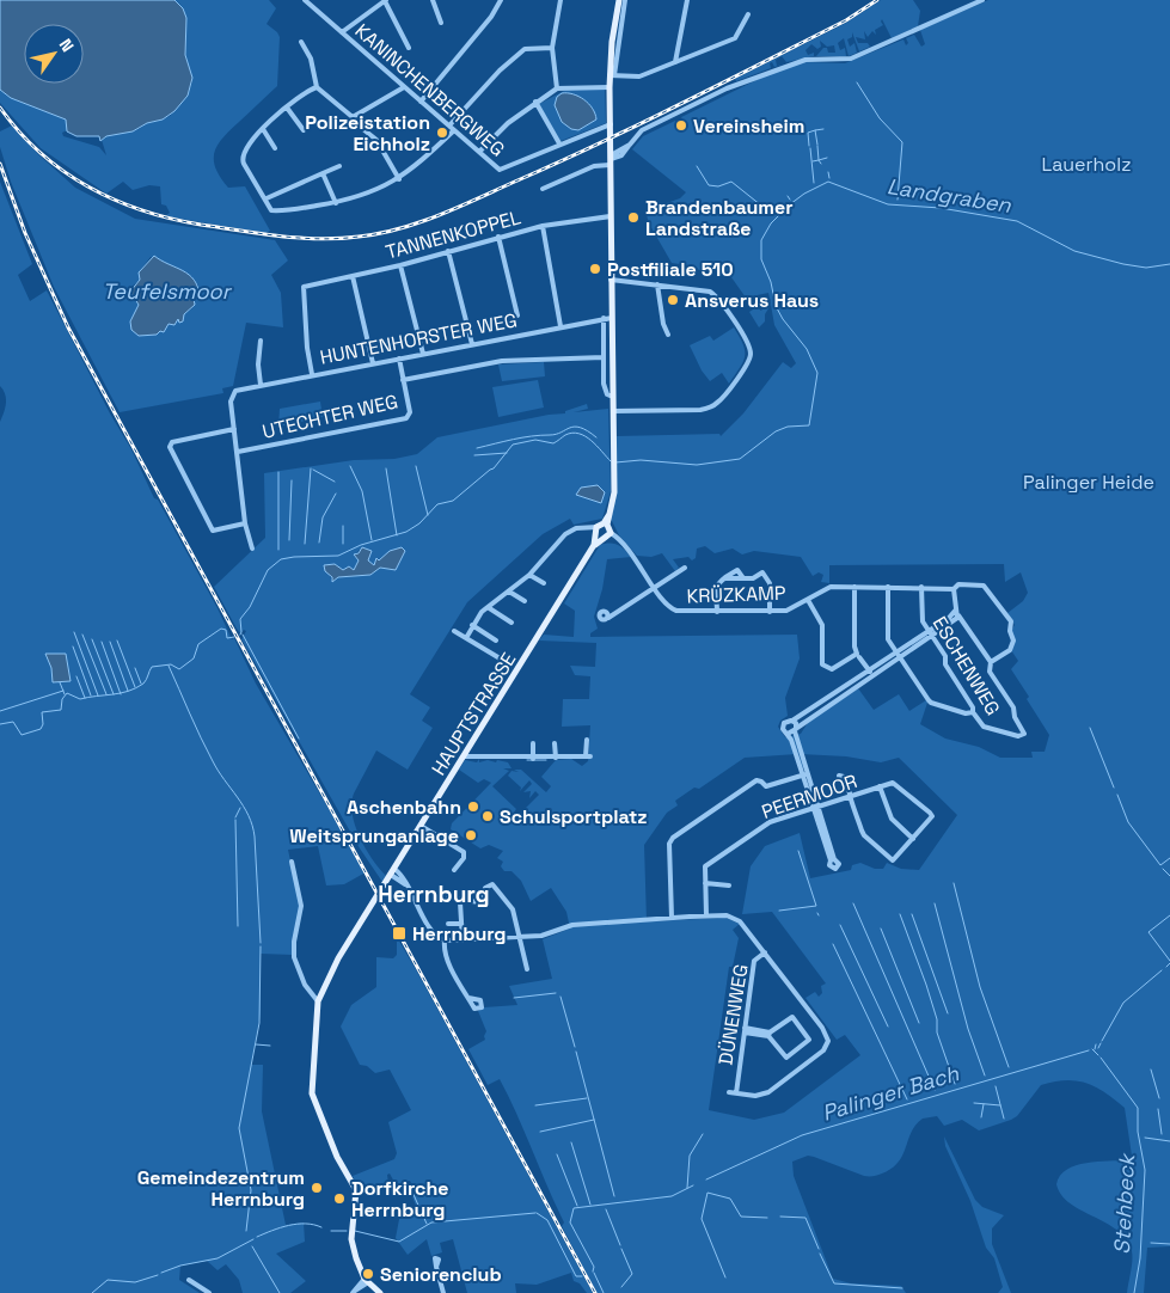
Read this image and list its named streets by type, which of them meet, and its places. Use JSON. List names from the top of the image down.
{
  "streets": {
    "main road": ["HAUPTSTRASSE"],
    "street": [
      "KANINCHENBERGWEG",
      "TANNENKOPPEL",
      "HUNTENHORSTER WEG",
      "UTECHTER WEG",
      "KRÜZKAMP",
      "ESCHENWEG",
      "PEERMOOR",
      "DÜNENWEG"
    ]
  },
  "crossings": [
    ["TANNENKOPPEL", "HUNTENHORSTER WEG"],
    ["HUNTENHORSTER WEG", "UTECHTER WEG"],
    ["KRÜZKAMP", "ESCHENWEG"],
    ["KRÜZKAMP", "HAUPTSTRASSE"]
  ],
  "districts": ["Herrnburg"],
  "water": [
    "Landgraben",
    "Teufelsmoor",
    "Palinger Bach",
    "Stehbeck"
  ],
  "parks": ["Lauerholz", "Palinger Heide"],
  "places": {
    "other": [
      "Vereinsheim",
      "Polizeistation Eichholz",
      "Brandenbaumer Landstraße",
      "Postfiliale 510",
      "Ansverus Haus",
      "Aschenbahn",
      "Schulsportplatz",
      "Weitsprunganlage",
      "Gemeindezentrum Herrnburg",
      "Dorfkirche Herrnburg",
      "Seniorenclub"
    ],
    "transit": ["Herrnburg"]
  },
  "north": "top right"
}
